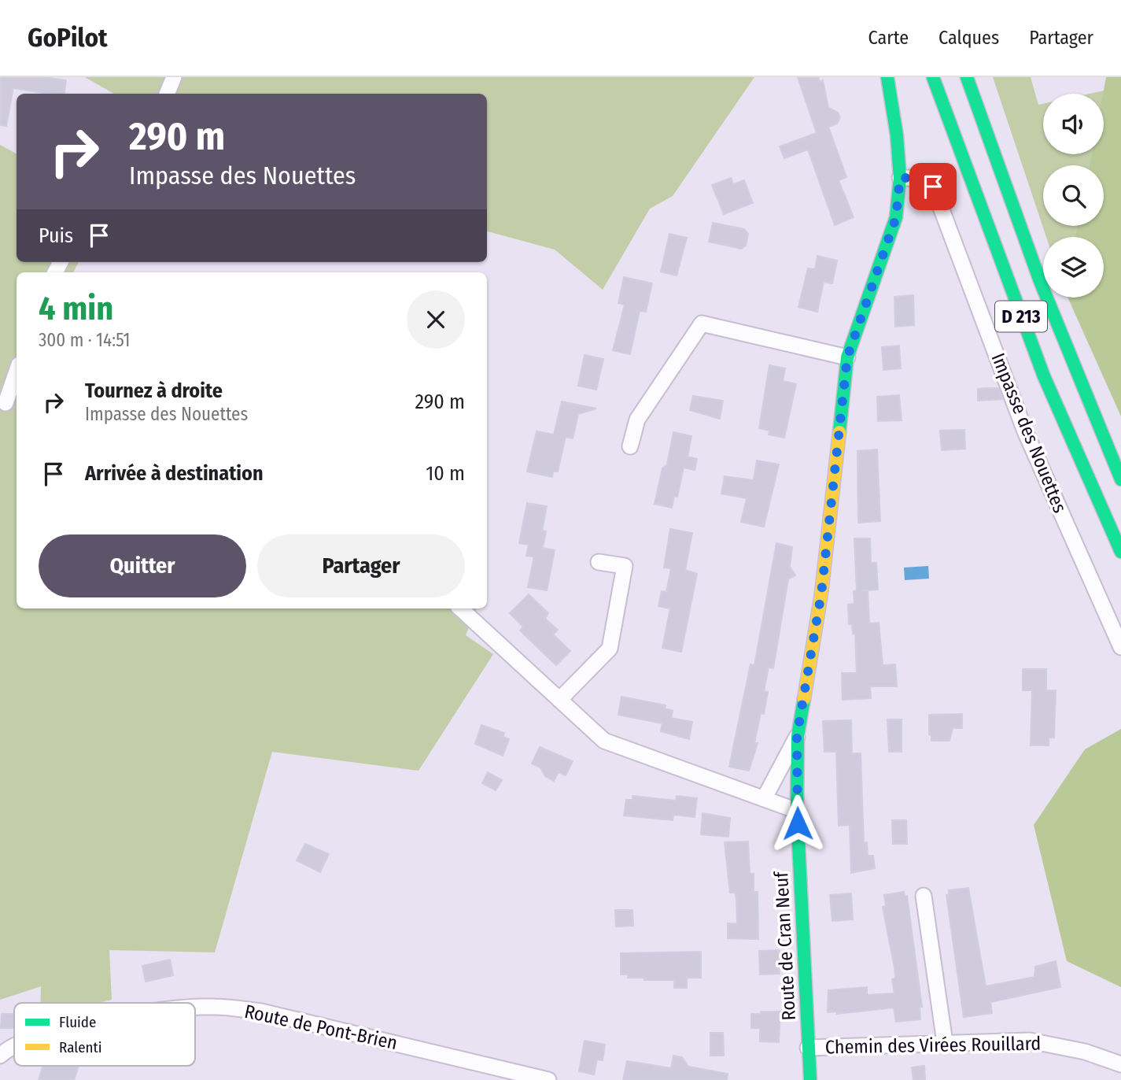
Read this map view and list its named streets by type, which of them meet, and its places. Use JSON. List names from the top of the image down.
{
  "streets": {
    "main road": ["D 213", "Route de Cran Neuf"],
    "street": ["Impasse des Nouettes", "Route de Pont-Brien", "Chemin des Virées Rouillard"]
  },
  "crossings": [
    ["Impasse des Nouettes", "Route de Cran Neuf"],
    ["Route de Cran Neuf", "Chemin des Virées Rouillard"]
  ],
  "legend": ["Fluide", "Ralenti"],
  "page": {
    "header": "GoPilot",
    "nav": ["Carte", "Calques", "Partager"],
    "turn": ["290 m", "Impasse des Nouettes"],
    "then": "Puis",
    "heading": ["4 min", "300 m · 14:51"],
    "list": [
      {
        "name": "Tournez à droite",
        "note": "Impasse des Nouettes",
        "value": "290 m"
      },
      {
        "name": "Arrivée à destination",
        "value": "10 m"
      }
    ],
    "buttons": ["Quitter", "Partager"]
  }
}
